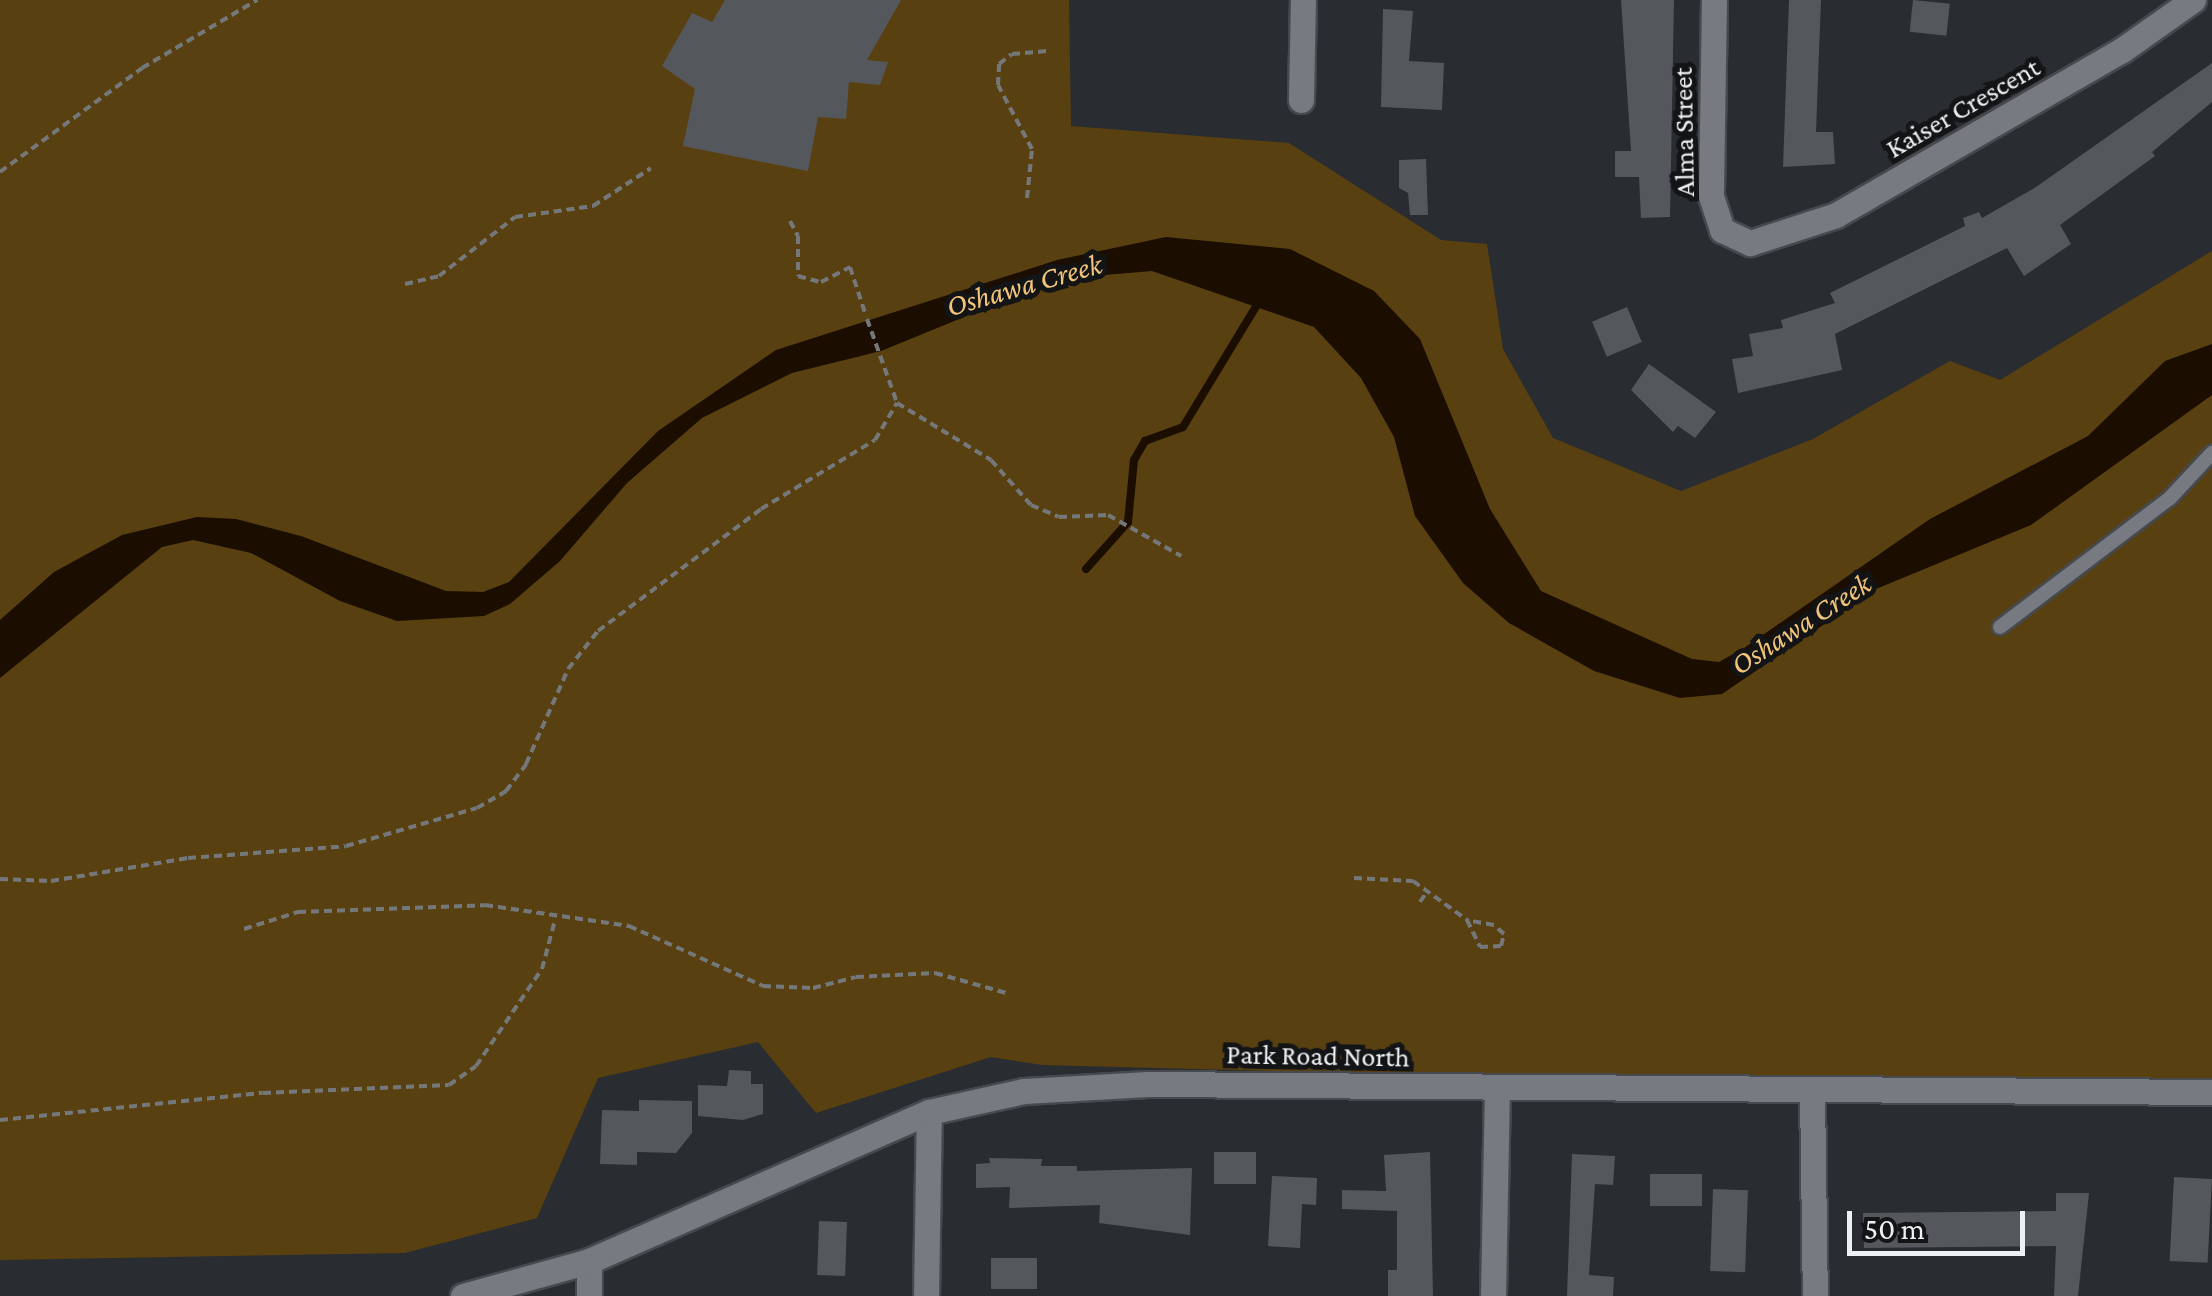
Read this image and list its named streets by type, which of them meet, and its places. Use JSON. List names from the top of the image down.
{
  "streets": {
    "main road": ["Kaiser Crescent", "Alma Street", "Park Road North"]
  },
  "crossings": [
    ["Kaiser Crescent", "Alma Street"]
  ],
  "water": ["Oshawa Creek"],
  "scale_bar": "50 m"
}
